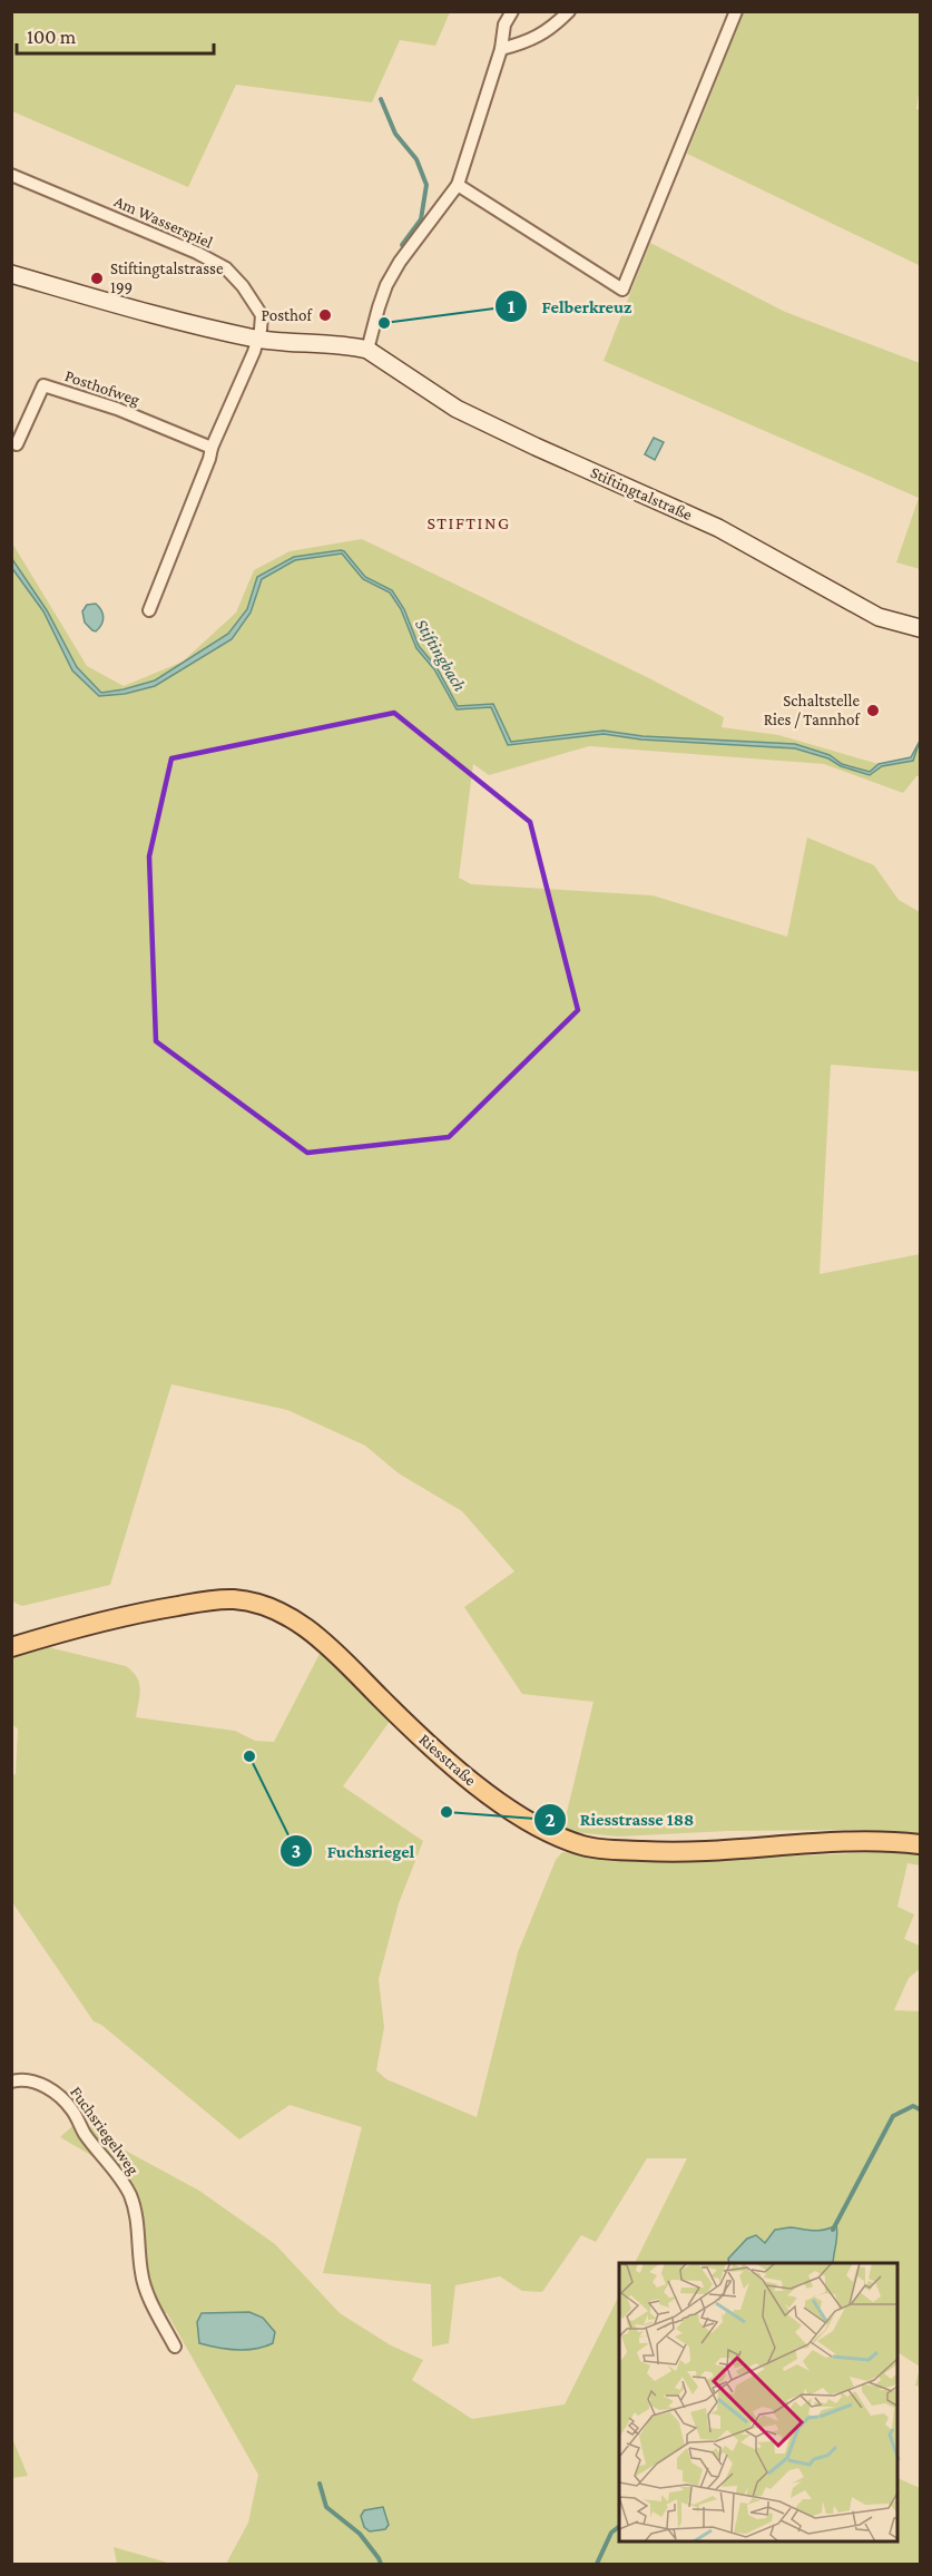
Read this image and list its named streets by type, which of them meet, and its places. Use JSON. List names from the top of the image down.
{
  "streets": {
    "main road": ["Riesstraße"],
    "street": [
      "Am Wasserspiel",
      "Posthofweg",
      "Stiftingtalstraße",
      "Fuchsriegelweg"
    ]
  },
  "crossings": [
    ["Am Wasserspiel", "Stiftingtalstraße"]
  ],
  "districts": ["STIFTING"],
  "water": ["Stiftingbach"],
  "places": [
    "Stiftingtalstrasse 199",
    "Posthof",
    "Felberkreuz",
    "Schaltstelle Ries / Tannhof",
    "Fuchsriegel",
    "Riesstrasse 188"
  ],
  "scale_bar": "100 m"
}
